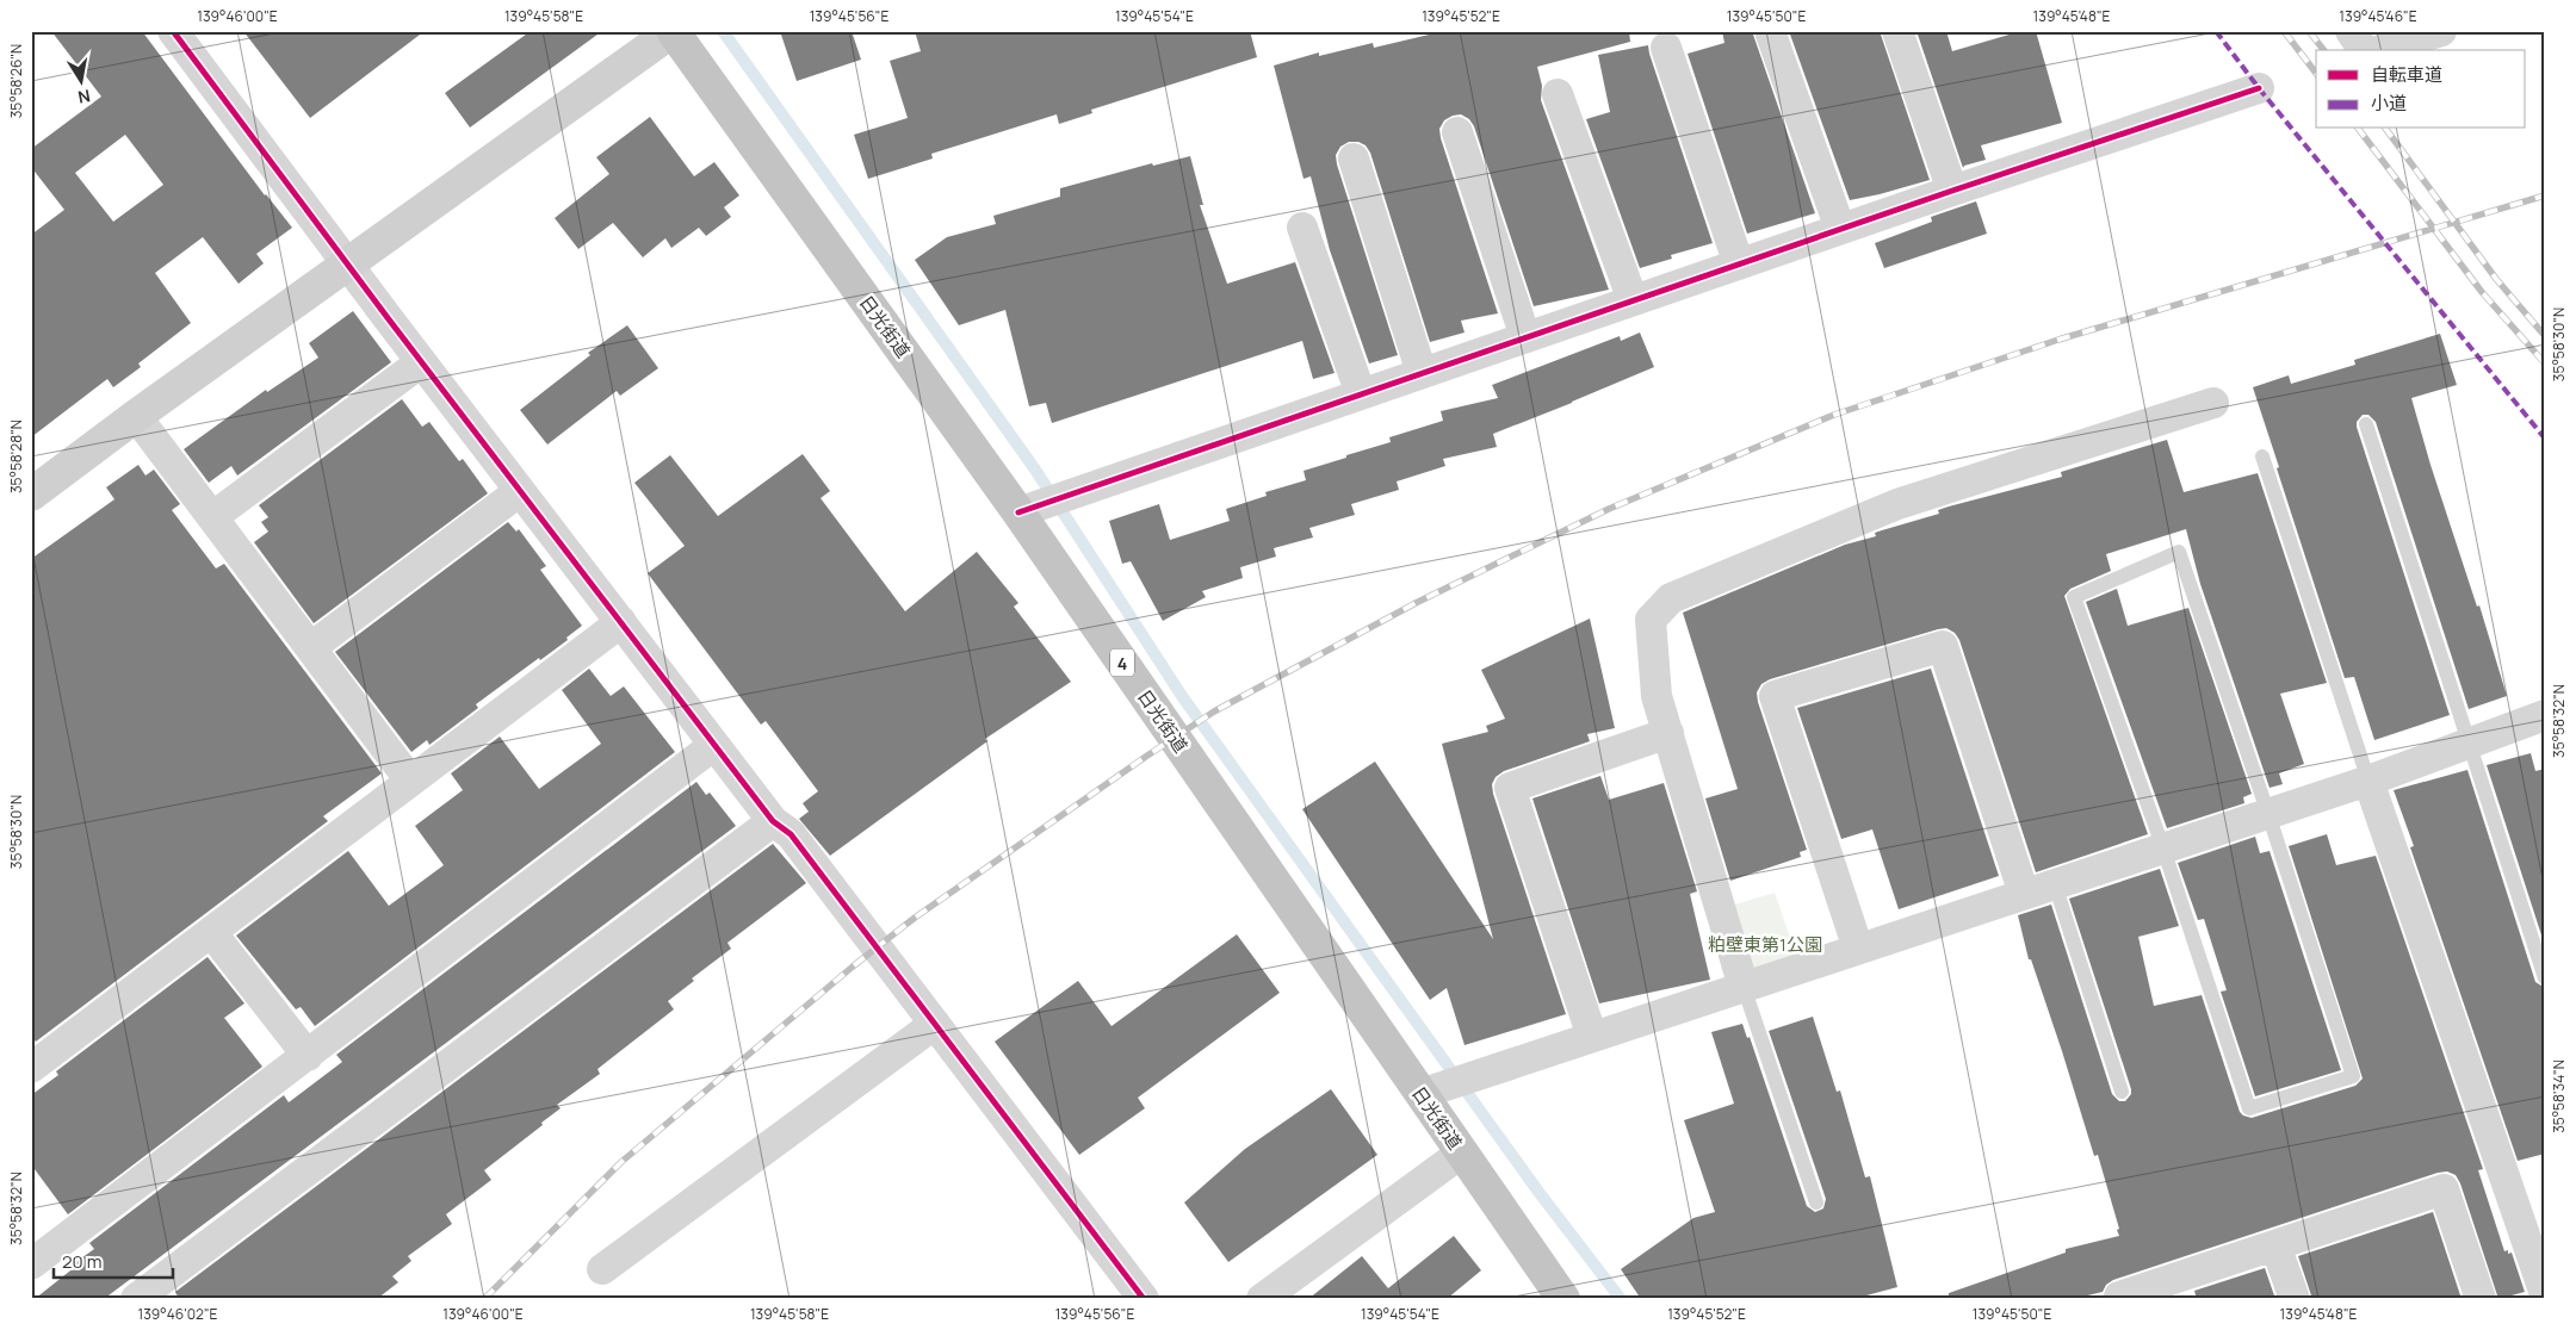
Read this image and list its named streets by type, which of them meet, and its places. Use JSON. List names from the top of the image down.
{
  "streets": {
    "highway": ["日光街道", "4"]
  },
  "parks": ["粕壁東第1公園"],
  "legend": ["自転車道", "小道"],
  "scale_bar": "20 m",
  "north": "bottom",
  "coordinates": [
    "139°46'00\"E",
    "139°45'58\"E",
    "139°45'56\"E",
    "139°45'54\"E",
    "139°45'52\"E",
    "139°45'50\"E",
    "139°45'48\"E",
    "139°45'46\"E",
    "35°58'26\"N",
    "35°58'30\"N",
    "35°58'28\"N",
    "35°58'32\"N",
    "35°58'34\"N",
    "139°46'02\"E"
  ]
}
